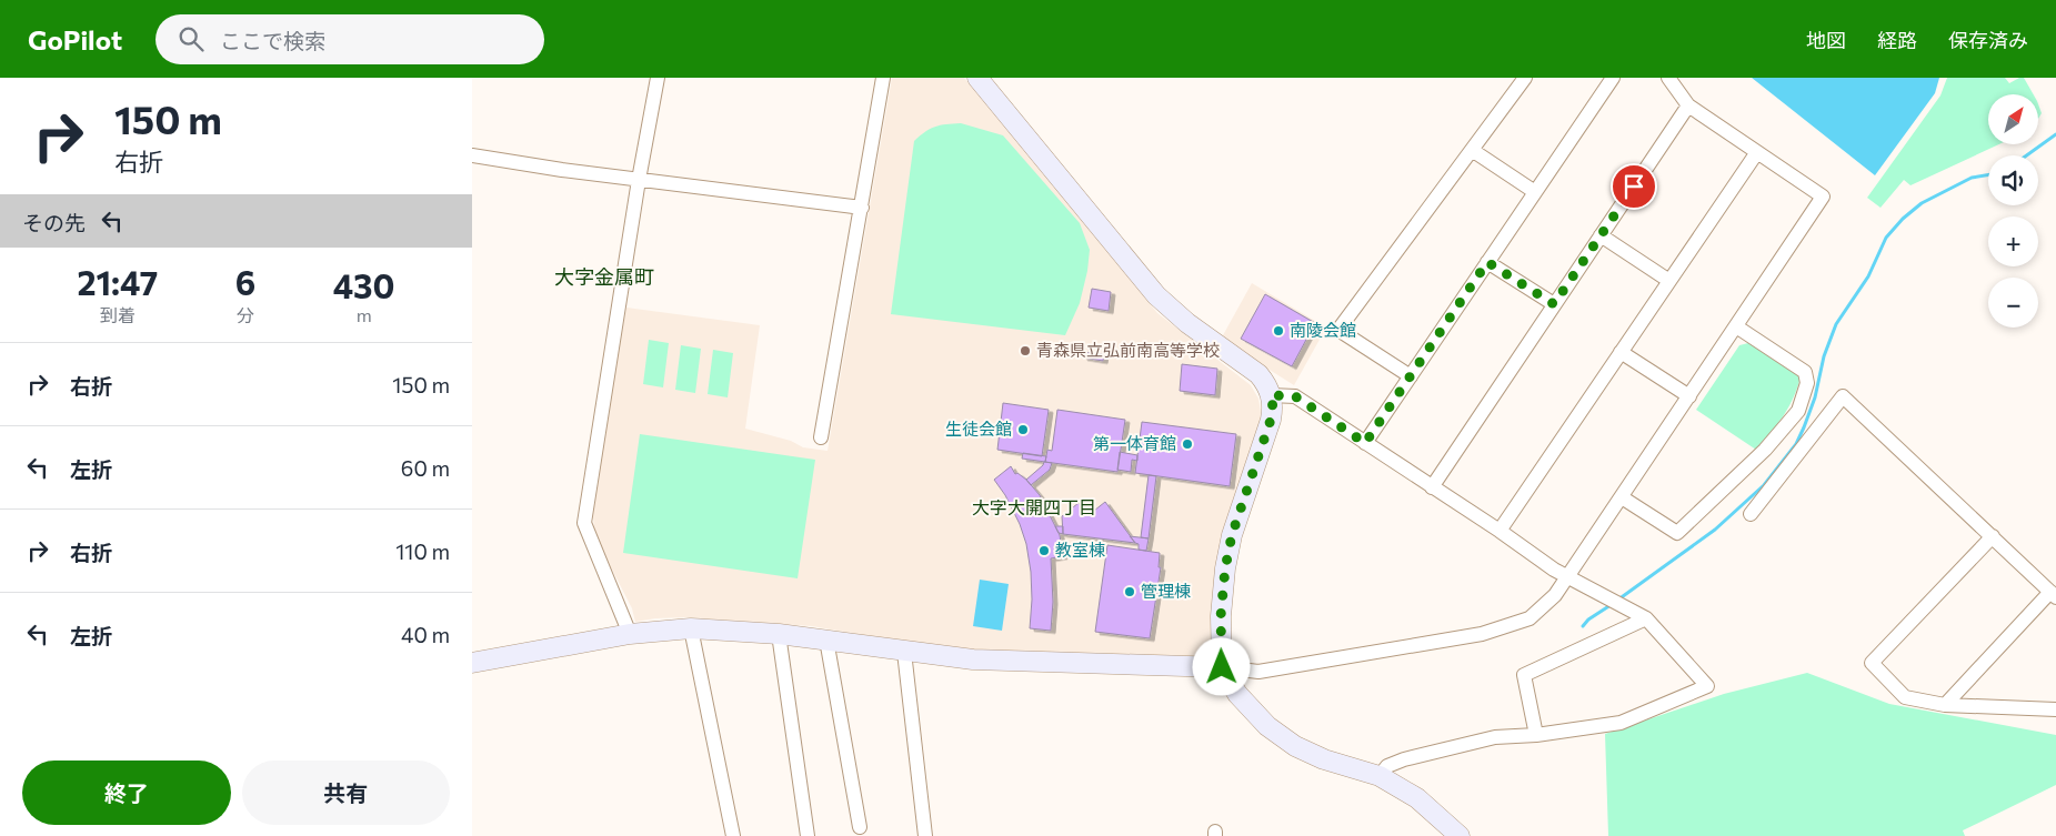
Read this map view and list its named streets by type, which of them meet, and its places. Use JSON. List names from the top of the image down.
{
  "districts": ["大字金属町", "大字大開四丁目"],
  "places": [
    "南陵会館",
    "青森県立弘前南高等学校",
    "生徒会館",
    "第一体育館",
    "教室棟",
    "管理棟"
  ],
  "north": "top right",
  "page": {
    "header": "GoPilot",
    "search": "ここで検索",
    "nav": ["地図", "経路", "保存済み"],
    "turn": ["150 m", "右折"],
    "map_buttons": ["+", "−"],
    "then": "その先",
    "eta": [
      "21:47",
      "到着",
      "6",
      "分",
      "430",
      "m"
    ],
    "list": [
      {
        "name": "右折",
        "value": "150 m"
      },
      {
        "name": "左折",
        "value": "60 m"
      },
      {
        "name": "右折",
        "value": "110 m"
      },
      {
        "name": "左折",
        "value": "40 m"
      }
    ],
    "buttons": ["終了", "共有"]
  }
}
